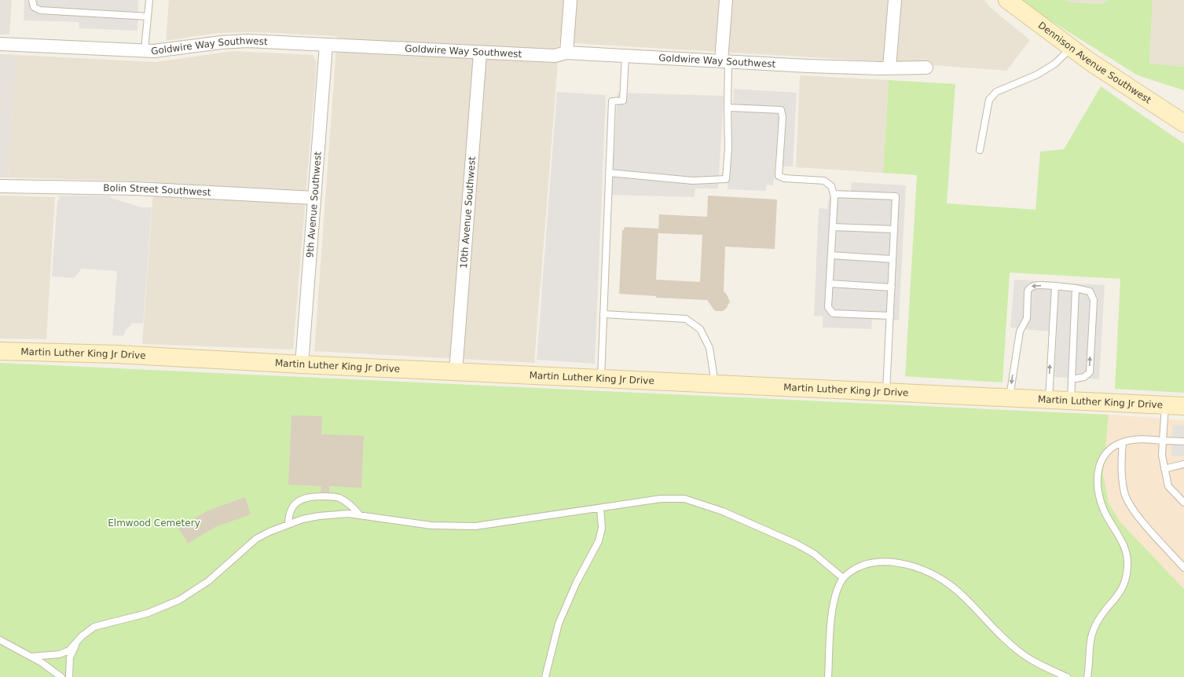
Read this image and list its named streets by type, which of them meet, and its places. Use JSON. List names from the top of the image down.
{
  "streets": {
    "main road": ["Dennison Avenue Southwest", "Martin Luther King Jr Drive"],
    "street": [
      "Goldwire Way Southwest",
      "Bolin Street Southwest",
      "9th Avenue Southwest",
      "10th Avenue Southwest"
    ]
  },
  "crossings": [
    ["Goldwire Way Southwest", "9th Avenue Southwest"],
    ["Goldwire Way Southwest", "10th Avenue Southwest"],
    ["Bolin Street Southwest", "9th Avenue Southwest"],
    ["9th Avenue Southwest", "Martin Luther King Jr Drive"],
    ["10th Avenue Southwest", "Martin Luther King Jr Drive"]
  ],
  "parks": ["Elmwood Cemetery"]
}
